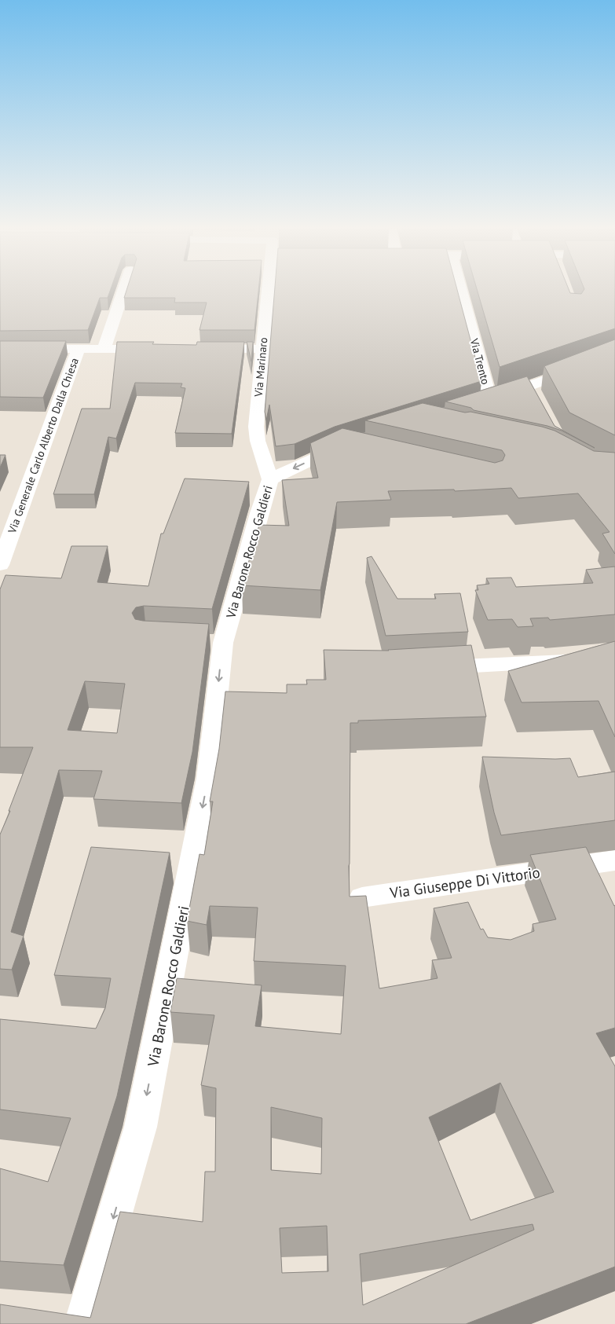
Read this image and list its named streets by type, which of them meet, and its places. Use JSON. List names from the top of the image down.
{
  "streets": {
    "street": [
      "Via Trento",
      "Via Marinaro",
      "Via Generale Carlo Alberto Dalla Chiesa",
      "Via Barone Rocco Galdieri",
      "Via Giuseppe Di Vittorio"
    ]
  },
  "crossings": [
    ["Via Marinaro", "Via Barone Rocco Galdieri"]
  ],
  "one_way": ["Via Barone Rocco Galdieri"]
}
